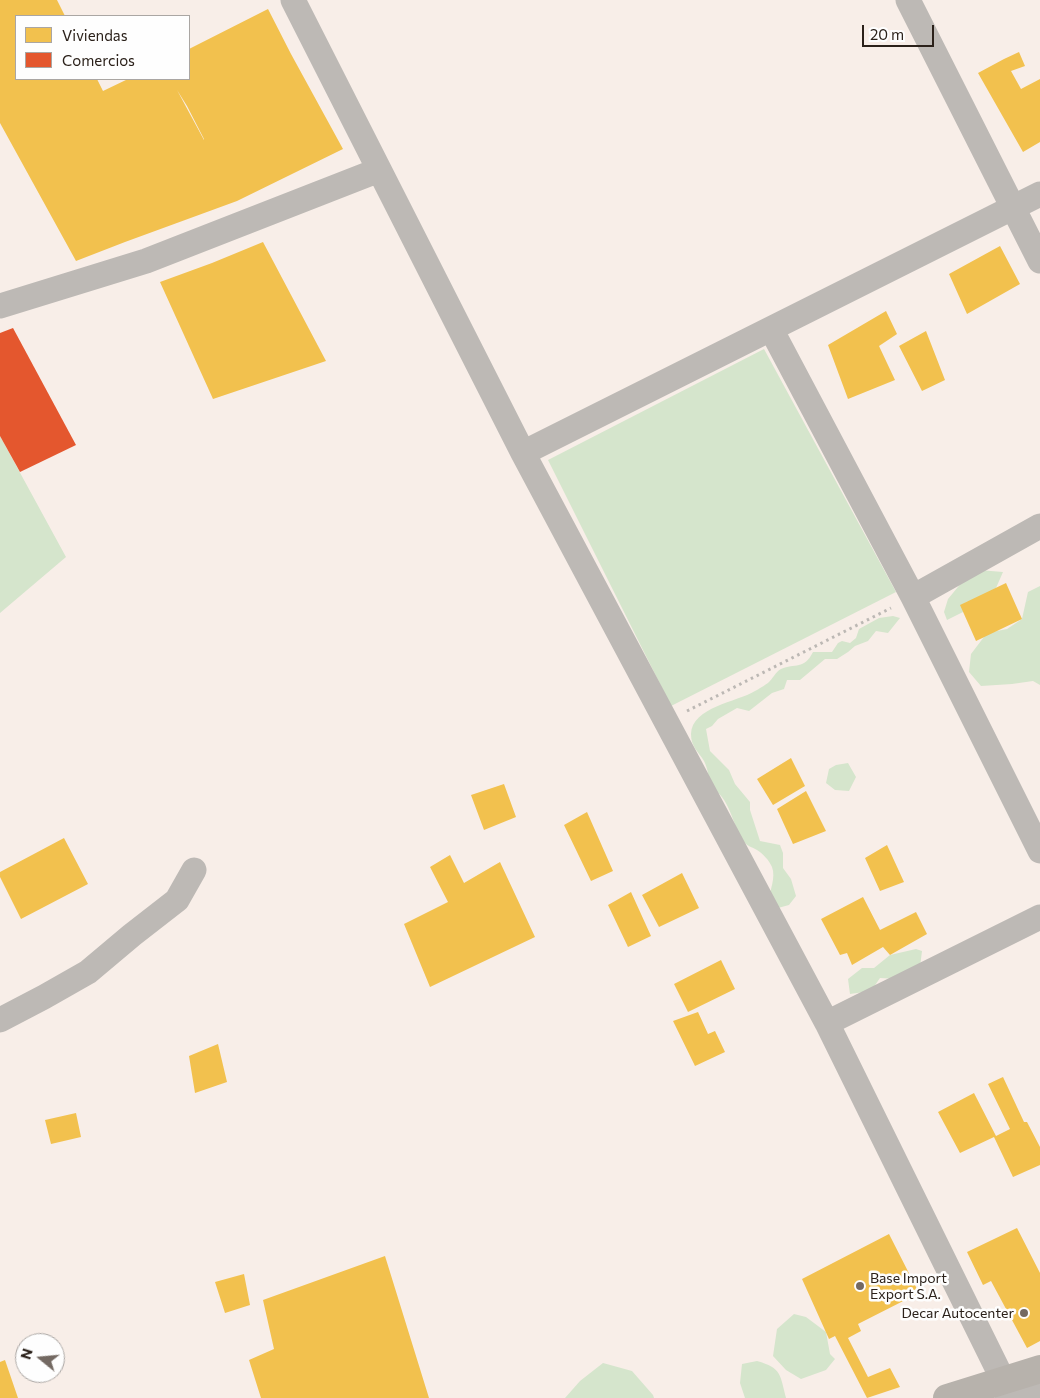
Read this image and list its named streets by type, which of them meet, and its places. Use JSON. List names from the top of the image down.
{
  "places": ["Base Import Export S.A.", "Decar Autocenter"],
  "legend": ["Viviendas", "Comercios"],
  "scale_bar": "20 m",
  "north": "left"
}
